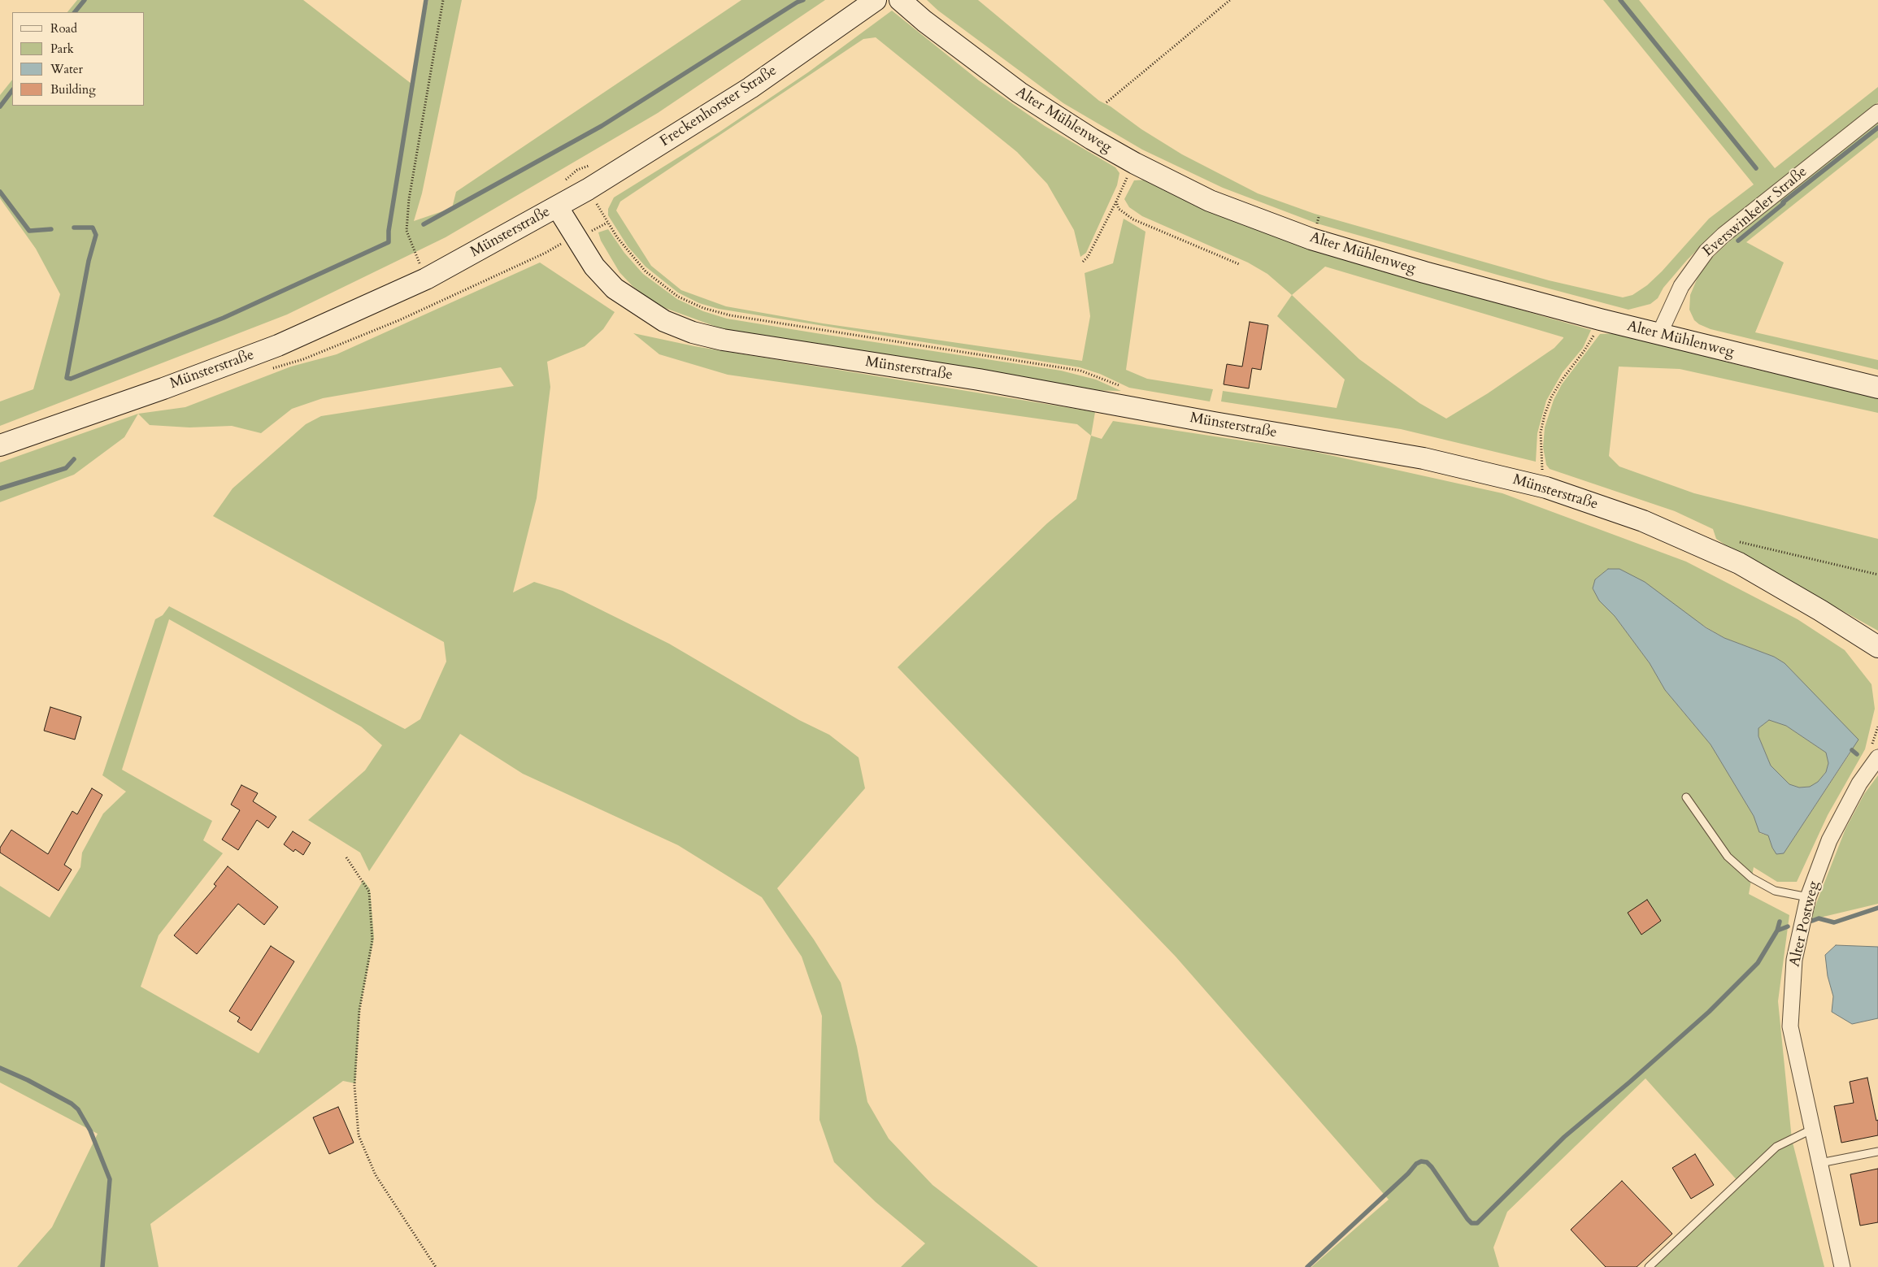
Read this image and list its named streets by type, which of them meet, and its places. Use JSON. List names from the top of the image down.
{
  "streets": {
    "main road": ["Freckenhorster Straße", "Alter Mühlenweg", "Münsterstraße"],
    "street": ["Everswinkeler Straße", "Alter Postweg"]
  },
  "crossings": [
    ["Freckenhorster Straße", "Münsterstraße"],
    ["Alter Mühlenweg", "Everswinkeler Straße"]
  ],
  "legend": [
    "Road",
    "Park",
    "Water",
    "Building"
  ]
}
